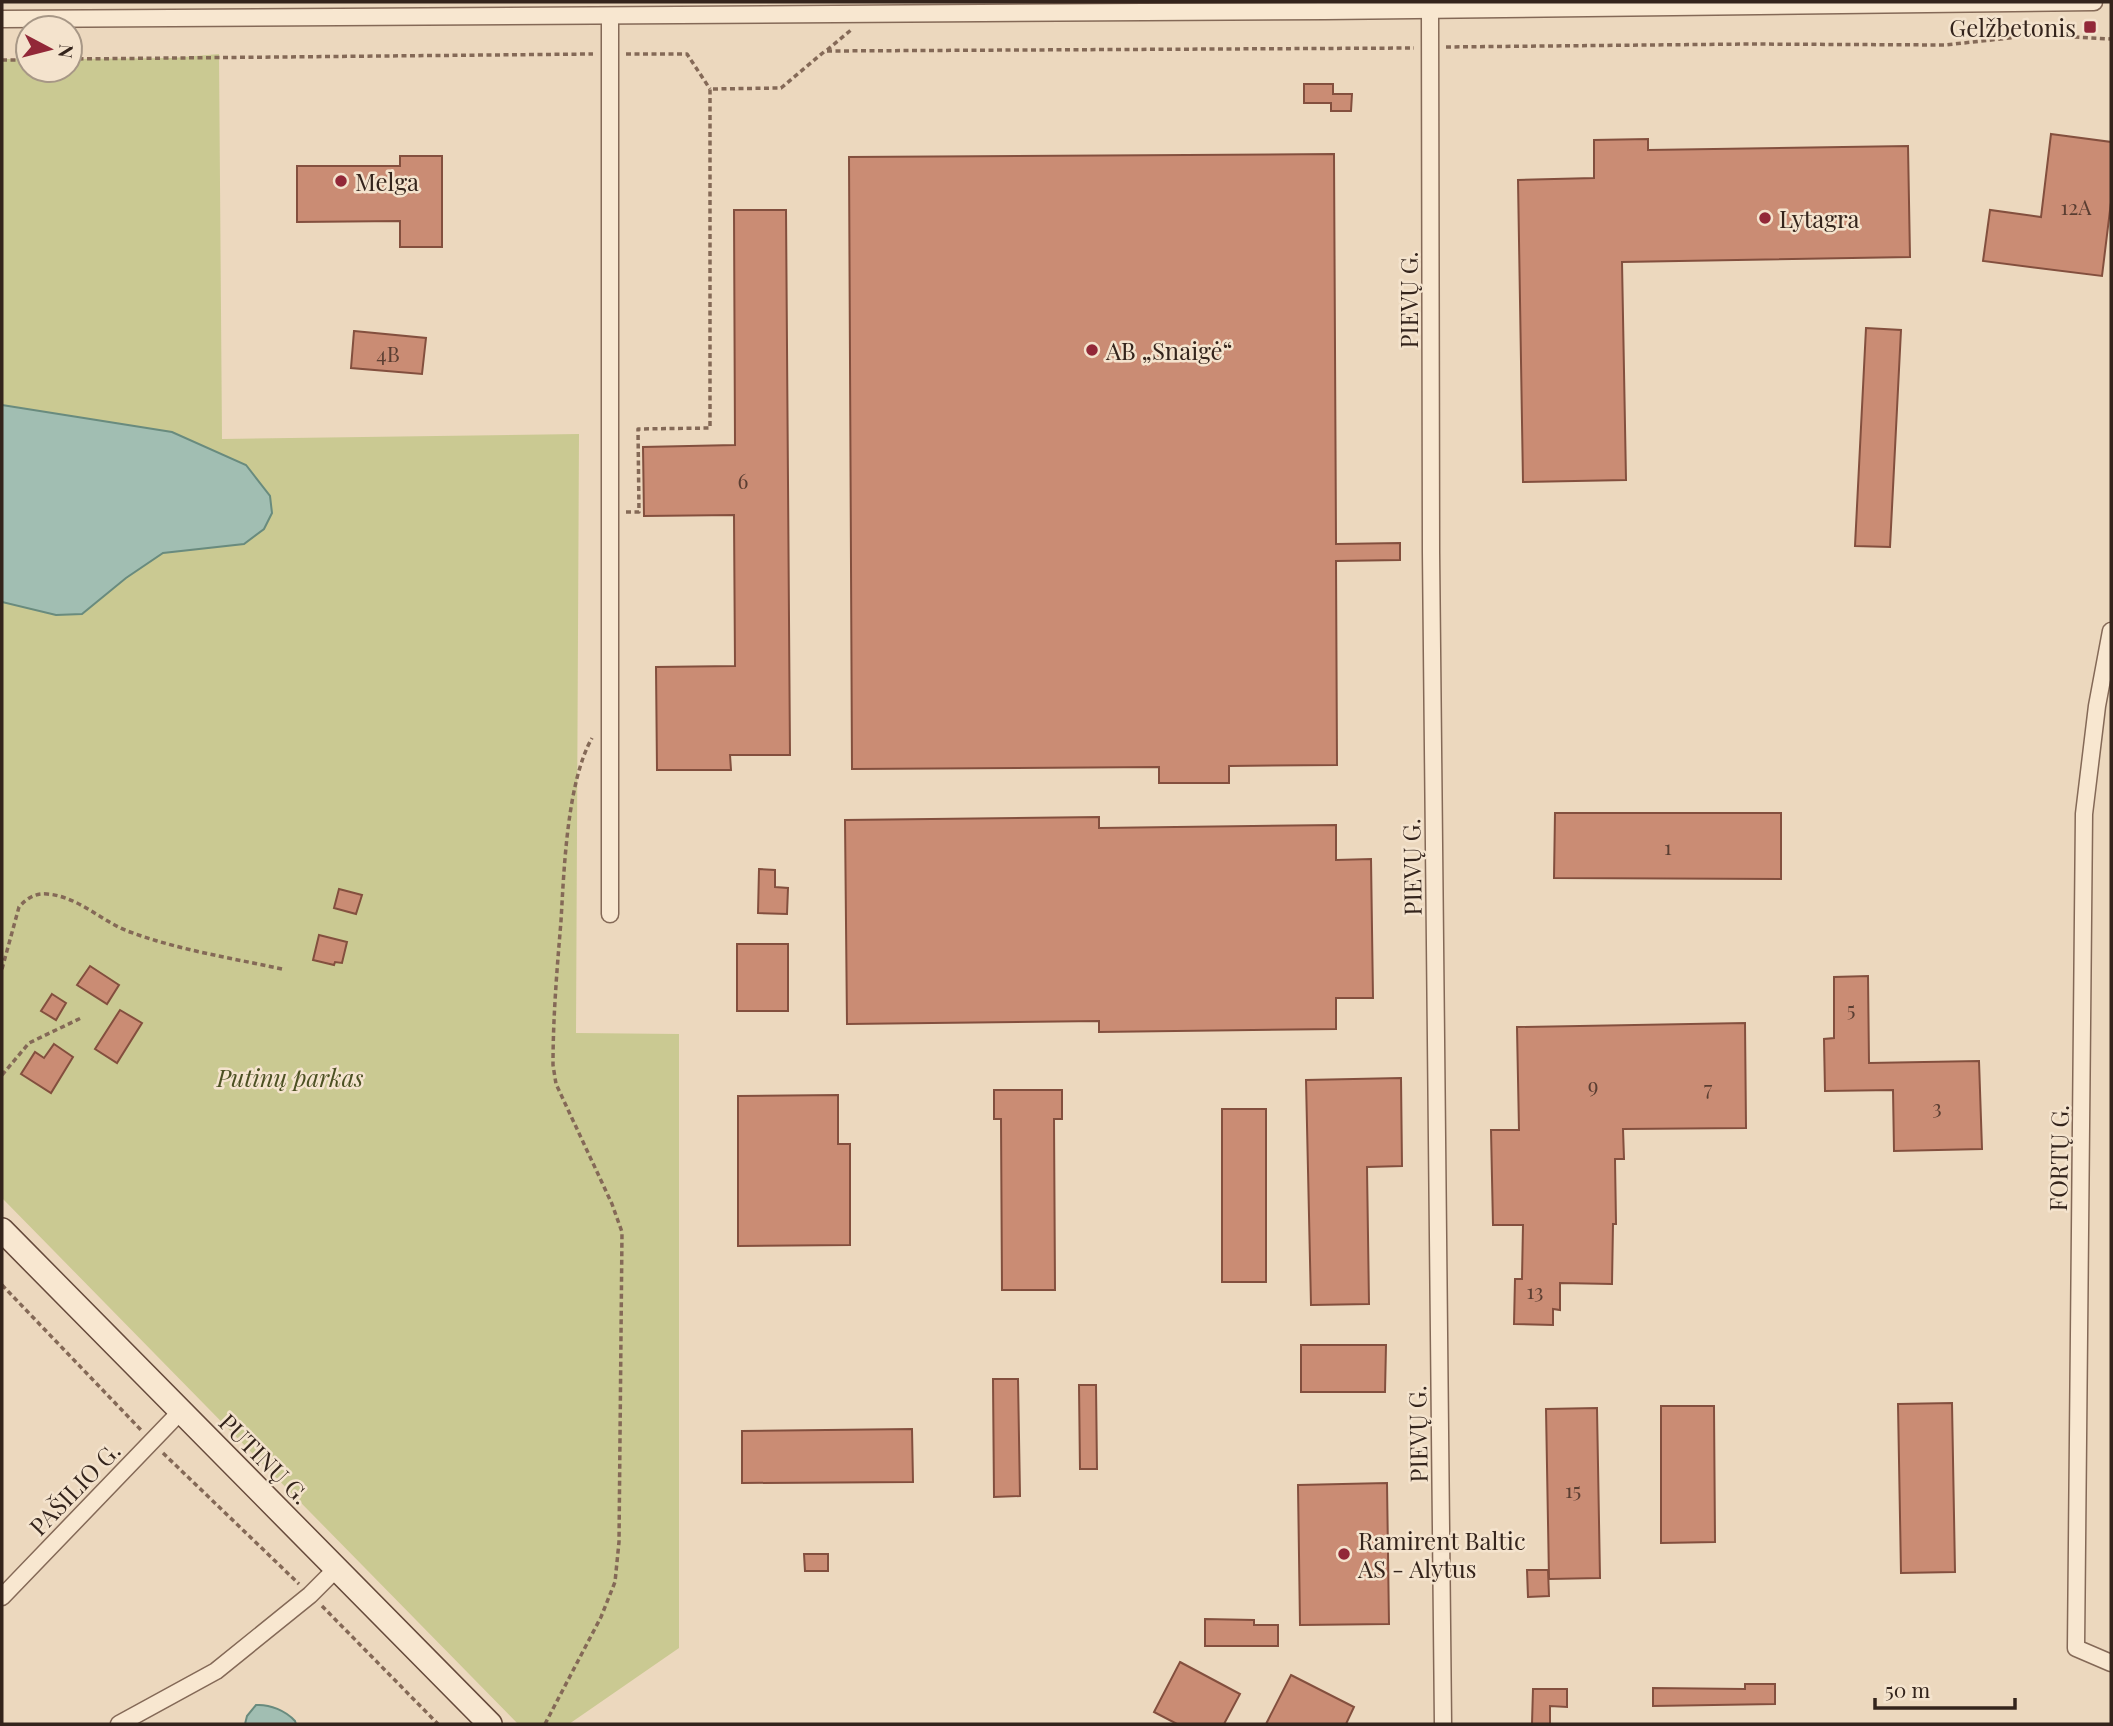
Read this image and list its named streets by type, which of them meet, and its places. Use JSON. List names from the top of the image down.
{
  "streets": {
    "main road": ["PUTINŲ G."],
    "street": ["PIEVŲ G.", "FORTŲ G.", "PAŠILIO G."]
  },
  "crossings": [
    ["PUTINŲ G.", "PAŠILIO G."]
  ],
  "parks": ["Putinų parkas"],
  "places": {
    "transit": ["Gelžbetonis"],
    "other": [
      "Melga",
      "Lytagra",
      "AB „Snaigė“",
      "Ramirent Baltic AS - Alytus"
    ]
  },
  "house_numbers": [
    "12A",
    "4B",
    "6",
    "1",
    "5",
    "9",
    "7",
    "3",
    "13",
    "15"
  ],
  "scale_bar": "50 m",
  "north": "right"
}
